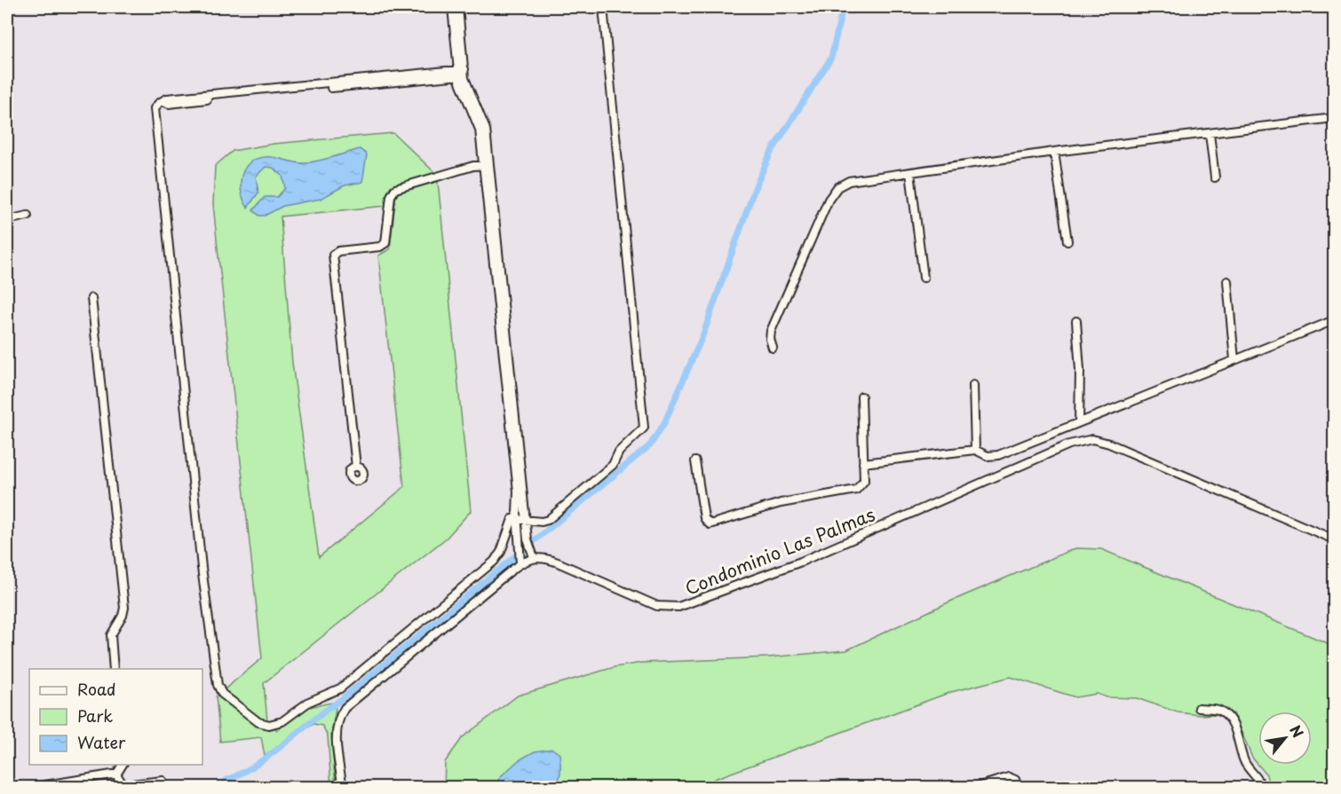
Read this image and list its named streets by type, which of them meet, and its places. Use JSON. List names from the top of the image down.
{
  "streets": {
    "street": ["Condominio Las Palmas"]
  },
  "legend": ["Road", "Park", "Water"],
  "north": "top right"
}
